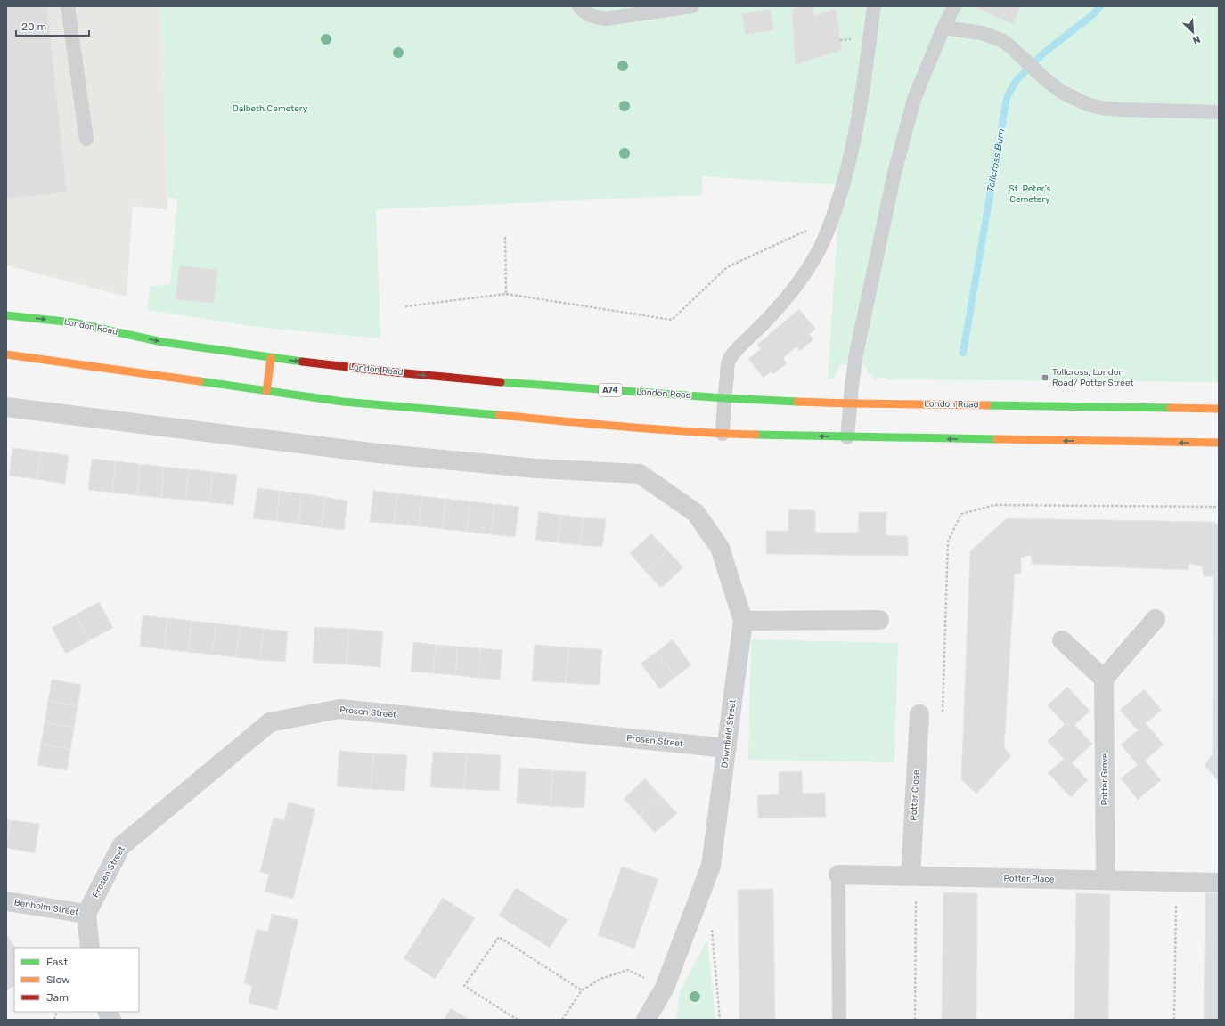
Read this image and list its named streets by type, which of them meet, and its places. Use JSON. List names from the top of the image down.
{
  "streets": {
    "main road": ["London Road", "A74"],
    "street": [
      "Prosen Street",
      "Downfield Street",
      "Potter Grove",
      "Potter Close",
      "Potter Place",
      "Benholm Street"
    ]
  },
  "crossings": [
    ["Prosen Street", "Downfield Street"],
    ["Prosen Street", "Benholm Street"],
    ["Potter Grove", "Potter Place"],
    ["Potter Close", "Potter Place"]
  ],
  "water": ["Tollcross Burn"],
  "parks": ["Dalbeth Cemetery", "St. Peter's Cemetery"],
  "places": {
    "transit": ["Tollcross, London Road/ Potter Street"]
  },
  "legend": ["Fast", "Slow", "Jam"],
  "scale_bar": "20 m",
  "north": "bottom right"
}
